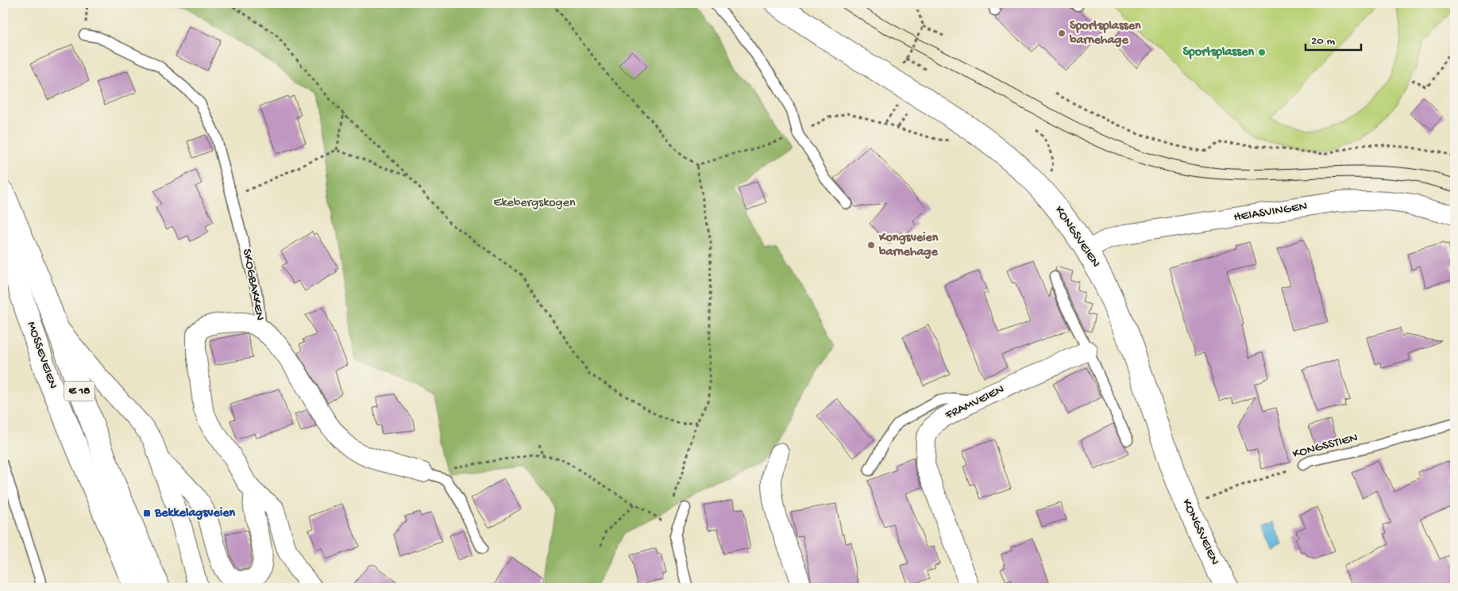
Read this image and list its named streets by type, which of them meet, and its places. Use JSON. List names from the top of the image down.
{
  "streets": {
    "main road": ["KONGSVEIEN", "MOSSEVEIEN", "E 18"],
    "street": ["HEIASVINGEN", "SKOGBAKKEN", "FRAMVEIEN"],
    "lane": ["KONGSSTIEN"]
  },
  "crossings": [
    ["HEIASVINGEN", "KONGSVEIEN"]
  ],
  "parks": ["Ekebergskogen"],
  "places": {
    "other": ["Sportsplassen barnehage", "Sportsplassen", "Kongsveien barnehage"],
    "transit": ["Bekkelagsveien"]
  },
  "scale_bar": "20 m"
}
